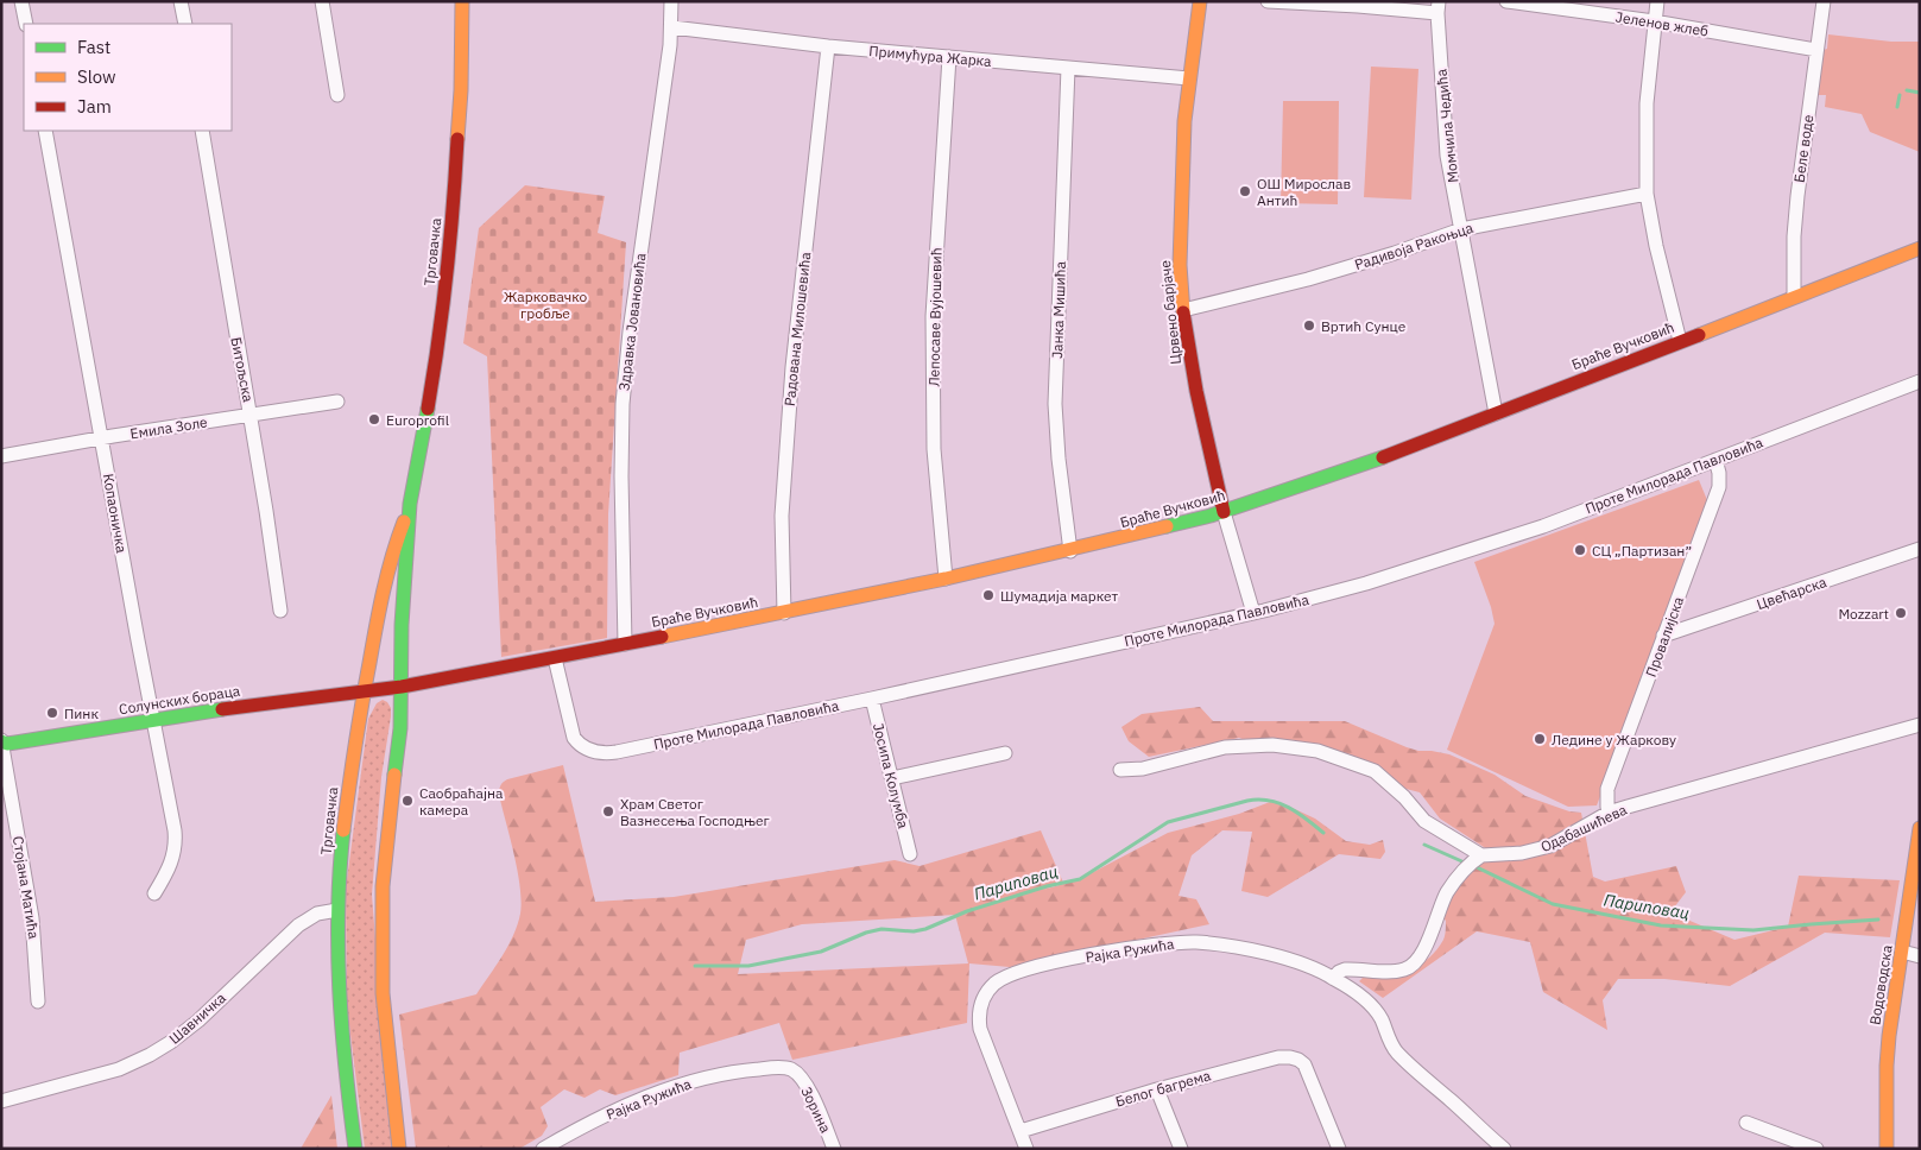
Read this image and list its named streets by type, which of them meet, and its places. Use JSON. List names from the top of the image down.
{
  "streets": {
    "street": [
      "Јеленов жлеб",
      "Примућура Жарка",
      "Момчила Чедића",
      "Беле воде",
      "Радивоја Ракоњца",
      "Трговачка",
      "Јанка Мишића",
      "Црвено барјаче",
      "Лепосаве Вујошевић",
      "Здравка Јовановића",
      "Радована Милошевића",
      "Браће Вучковић",
      "Битољска",
      "Емила Золе",
      "Проте Милорада Павловића",
      "Копаоничка",
      "Цвећарска",
      "Провалијска",
      "Солунских бораца",
      "Јосипа Колумба",
      "Одабашићева",
      "Стојана Матића",
      "Рајка Ружића",
      "Водоводска",
      "Шавничка",
      "Белог багрема",
      "Зорина"
    ]
  },
  "crossings": [
    ["Јеленов жлеб", "Беле воде"],
    ["Примућура Жарка", "Јанка Мишића"],
    ["Примућура Жарка", "Црвено барјаче"],
    ["Примућура Жарка", "Лепосаве Вујошевић"],
    ["Примућура Жарка", "Здравка Јовановића"],
    ["Примућура Жарка", "Радована Милошевића"],
    ["Момчила Чедића", "Радивоја Ракоњца"],
    ["Момчила Чедића", "Браће Вучковић"],
    ["Беле воде", "Браће Вучковић"],
    ["Радивоја Ракоњца", "Црвено барјаче"],
    ["Трговачка", "Браће Вучковић"],
    ["Трговачка", "Солунских бораца"],
    ["Трговачка", "Шавничка"],
    ["Јанка Мишића", "Браће Вучковић"],
    ["Црвено барјаче", "Браће Вучковић"],
    ["Црвено барјаче", "Проте Милорада Павловића"],
    ["Лепосаве Вујошевић", "Браће Вучковић"],
    ["Здравка Јовановића", "Браће Вучковић"],
    ["Радована Милошевића", "Браће Вучковић"],
    ["Браће Вучковић", "Проте Милорада Павловића"],
    ["Браће Вучковић", "Солунских бораца"],
    ["Битољска", "Емила Золе"],
    ["Емила Золе", "Копаоничка"],
    ["Проте Милорада Павловића", "Провалијска"],
    ["Проте Милорада Павловића", "Јосипа Колумба"],
    ["Копаоничка", "Солунских бораца"],
    ["Цвећарска", "Провалијска"],
    ["Провалијска", "Одабашићева"],
    ["Солунских бораца", "Стојана Матића"],
    ["Рајка Ружића", "Белог багрема"],
    ["Рајка Ружића", "Зорина"]
  ],
  "water": ["Париповац"],
  "parks": ["Жарковачко гробље"],
  "places": [
    "ОШ Мирослав Антић",
    "Вртић Сунце",
    "Europrofil",
    "СЦ „Партизан”",
    "Шумадија маркет",
    "Mozzart",
    "Пинк",
    "Ледине у Жаркову",
    "Саобраћајна камера",
    "Храм Светог Вазнесења Господњег"
  ],
  "legend": ["Fast", "Slow", "Jam"]
}
